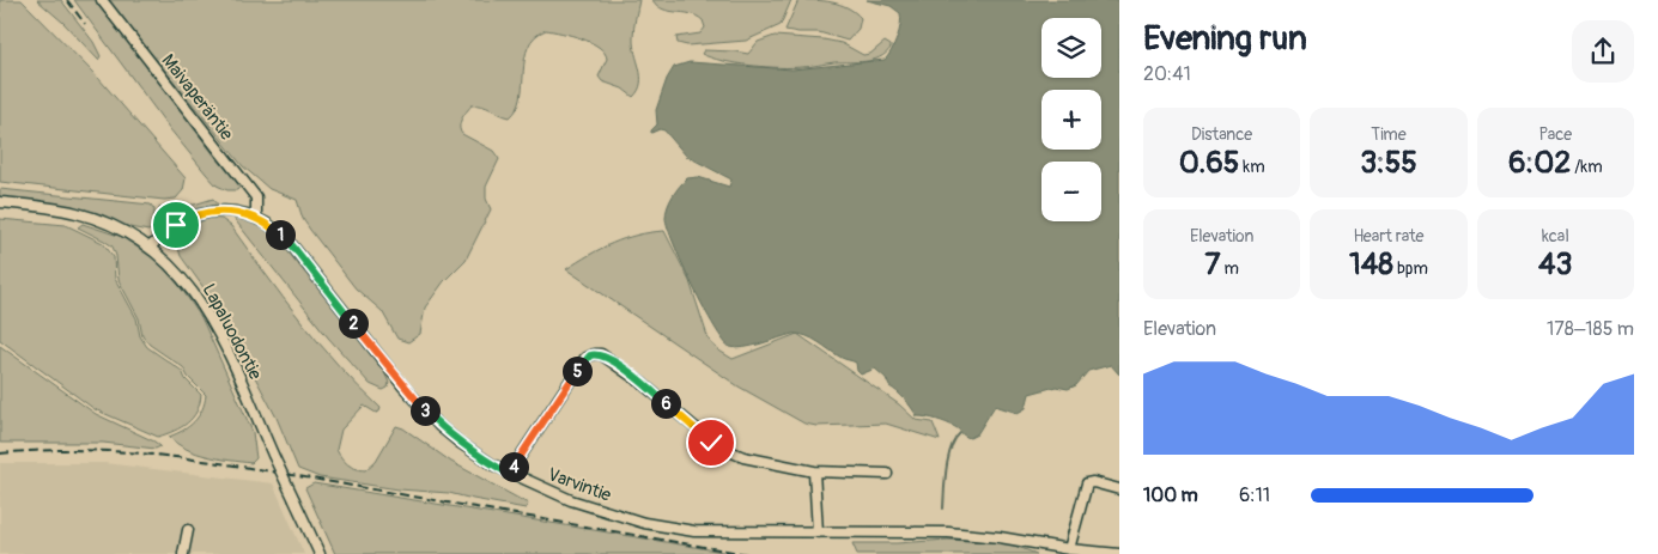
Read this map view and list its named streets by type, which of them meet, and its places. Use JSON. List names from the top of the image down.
{
  "streets": {
    "street": ["Maivaperäntie", "Lapaluodontie", "Varvintie"]
  },
  "crossings": [
    ["Maivaperäntie", "Varvintie"],
    ["Lapaluodontie", "Varvintie"]
  ],
  "page": {
    "heading": ["Evening run", "20:41"],
    "map_buttons": ["+", "−"],
    "stats": [
      ["Distance", "0.65 km"],
      ["Time", "3:55"],
      ["Pace", "6:02 /km"],
      ["Elevation", "7 m"],
      ["Heart rate", "148 bpm"],
      ["kcal", "43"]
    ],
    "pins": [
      "1",
      "2",
      "5",
      "6",
      "3",
      "4"
    ],
    "chart": ["Elevation", "178–185 m"],
    "list": [
      {
        "name": "100 m",
        "note": "6:11"
      }
    ]
  }
}
